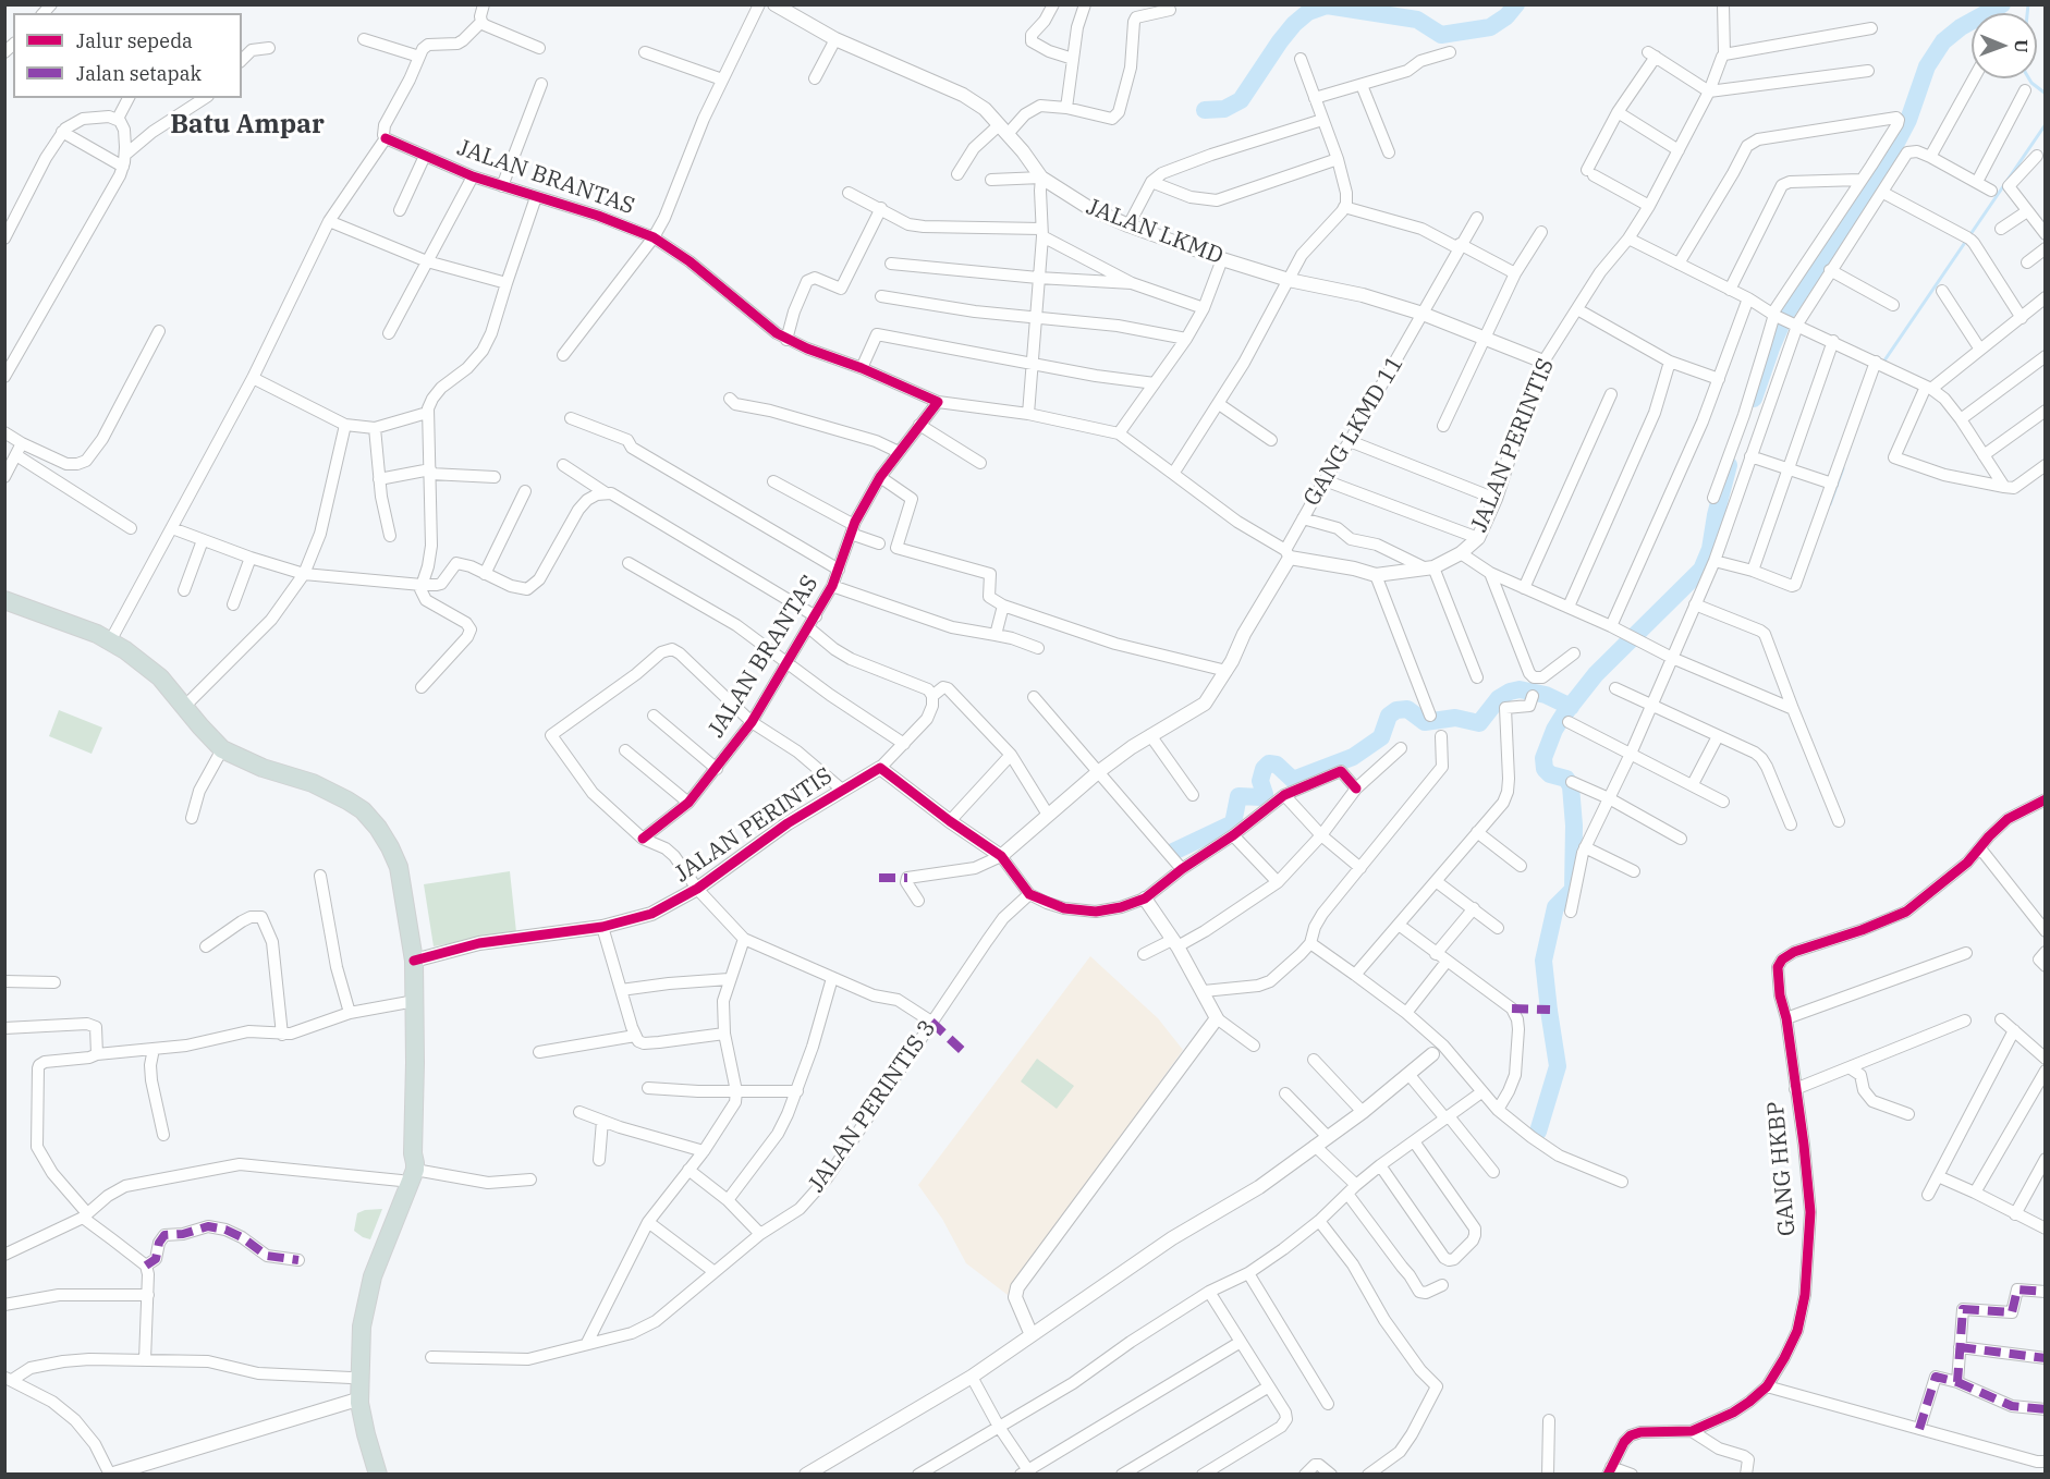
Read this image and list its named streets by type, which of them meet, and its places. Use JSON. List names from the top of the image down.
{
  "streets": {
    "street": [
      "JALAN BRANTAS",
      "JALAN LKMD",
      "GANG LKMD 11",
      "JALAN PERINTIS",
      "JALAN PERINTIS 3",
      "GANG HKBP"
    ]
  },
  "crossings": [
    ["JALAN LKMD", "GANG LKMD 11"],
    ["JALAN LKMD", "JALAN PERINTIS"],
    ["GANG LKMD 11", "JALAN PERINTIS"]
  ],
  "districts": ["Batu Ampar"],
  "legend": ["Jalur sepeda", "Jalan setapak"],
  "north": "right"
}
